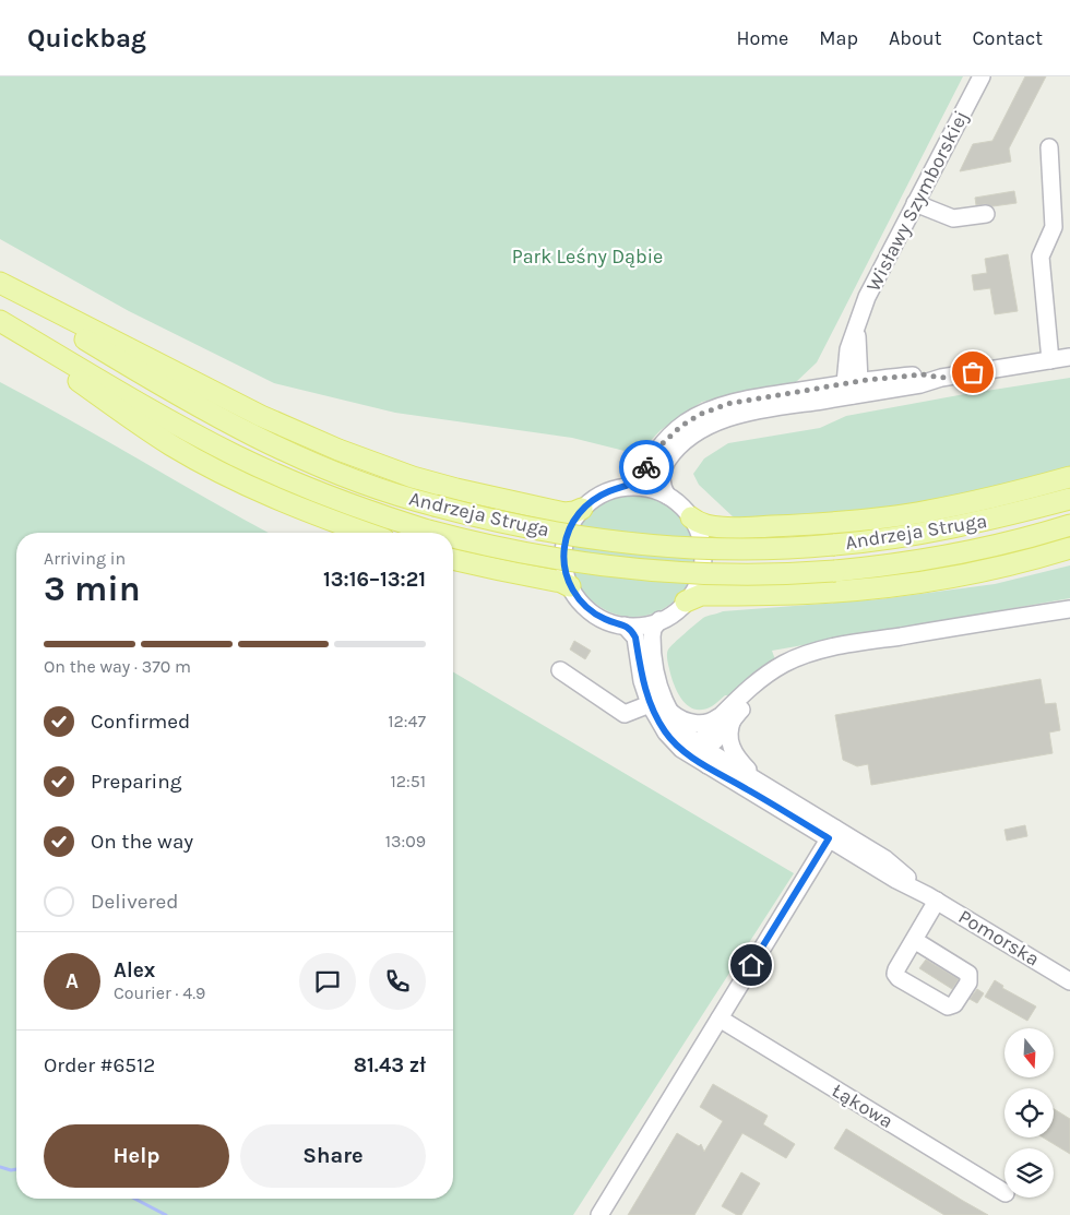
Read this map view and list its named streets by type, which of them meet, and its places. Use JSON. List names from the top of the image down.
{
  "streets": {
    "main road": ["Andrzeja Struga"],
    "street": ["Wisławy Szymborskiej", "Pomorska", "Łąkowa"]
  },
  "parks": ["Park Leśny Dąbie"],
  "north": "bottom",
  "page": {
    "header": "Quickbag",
    "nav": [
      "Home",
      "Map",
      "About",
      "Contact"
    ],
    "heading": ["3 min", "Arriving in", "13:16–13:21"],
    "panel": [
      "Alex",
      "Courier · 4.9",
      "Order #6512",
      "81.43 zł"
    ],
    "bar": "On the way · 370 m",
    "list": [
      ["Confirmed", "12:47"],
      ["Preparing", "12:51"],
      ["On the way", "13:09"],
      "Delivered"
    ],
    "round": "A",
    "buttons": ["Help", "Share"]
  }
}
